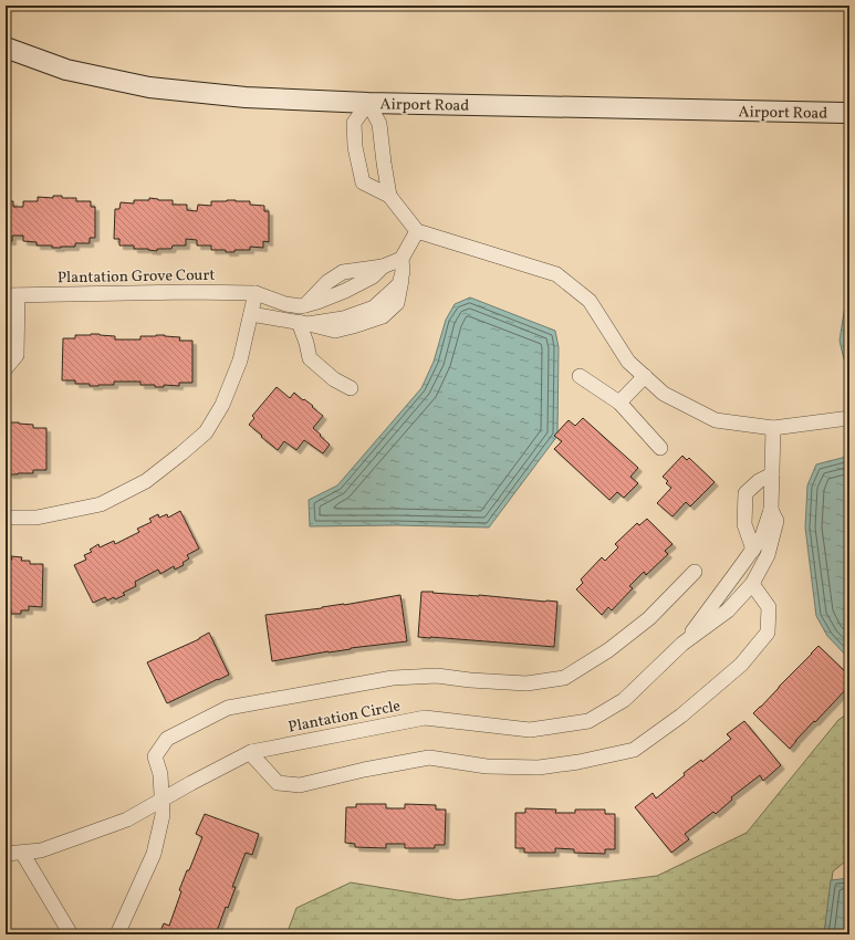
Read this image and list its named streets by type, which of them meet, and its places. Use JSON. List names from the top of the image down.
{
  "streets": {
    "street": ["Airport Road", "Plantation Grove Court", "Plantation Circle"]
  }
}
